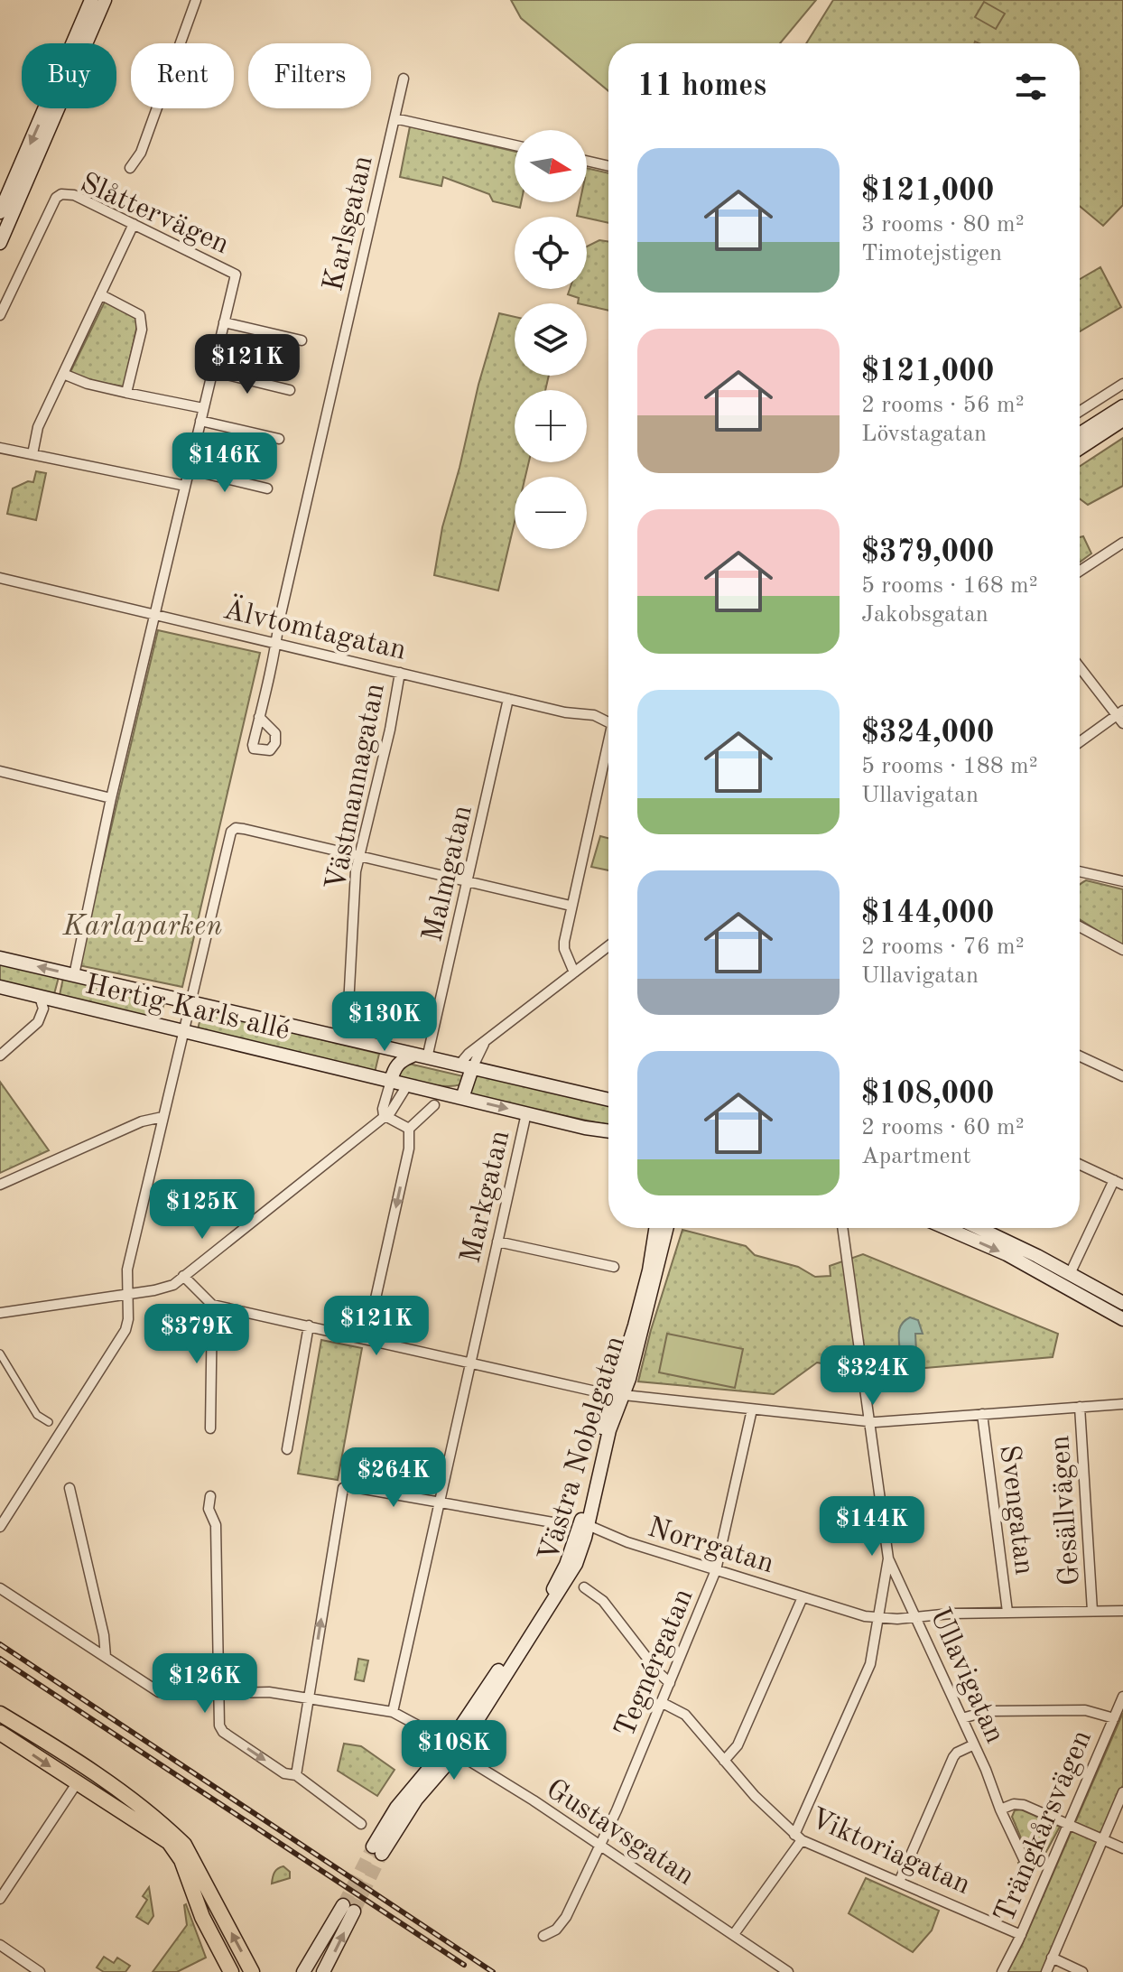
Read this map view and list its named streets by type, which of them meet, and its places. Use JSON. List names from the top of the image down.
{
  "streets": {
    "main road": ["Hertig Karls allé", "Västra Nobelgatan"],
    "street": [
      "Slåttervägen",
      "Karlsgatan",
      "Älvtomtagatan",
      "Västmannagatan",
      "Malmgatan",
      "Markgatan",
      "Svengatan",
      "Gesällvägen",
      "Norrgatan",
      "Tegnérgatan",
      "Ullavigatan",
      "Trängkårsvägen",
      "Gustavsgatan",
      "Viktoriagatan"
    ]
  },
  "crossings": [
    ["Karlsgatan", "Älvtomtagatan"],
    ["Älvtomtagatan", "Västmannagatan"],
    ["Älvtomtagatan", "Malmgatan"],
    ["Västmannagatan", "Hertig Karls allé"],
    ["Malmgatan", "Hertig Karls allé"],
    ["Hertig Karls allé", "Markgatan"],
    ["Markgatan", "Gustavsgatan"],
    ["Västra Nobelgatan", "Norrgatan"],
    ["Västra Nobelgatan", "Gustavsgatan"],
    ["Svengatan", "Norrgatan"],
    ["Gesällvägen", "Norrgatan"],
    ["Norrgatan", "Tegnérgatan"],
    ["Norrgatan", "Ullavigatan"],
    ["Tegnérgatan", "Gustavsgatan"],
    ["Tegnérgatan", "Viktoriagatan"],
    ["Trängkårsvägen", "Viktoriagatan"]
  ],
  "parks": ["Karlaparken"],
  "north": "right",
  "page": {
    "chip": ["Buy", "Rent", "Filters"],
    "heading": "11 homes",
    "map_buttons": ["+", "−"],
    "list": [
      {
        "name": "$121,000",
        "note": "3 rooms · 80 m² · Timotejstigen"
      },
      {
        "name": "$121,000",
        "note": "2 rooms · 56 m² · Lövstagatan"
      },
      {
        "name": "$379,000",
        "note": "5 rooms · 168 m² · Jakobsgatan"
      },
      {
        "name": "$324,000",
        "note": "5 rooms · 188 m² · Ullavigatan"
      },
      {
        "name": "$144,000",
        "note": "2 rooms · 76 m² · Ullavigatan"
      },
      {
        "name": "$108,000",
        "note": "2 rooms · 60 m² · Apartment"
      }
    ],
    "price": [
      "$121K",
      "$146K",
      "$130K",
      "$125K",
      "$121K",
      "$379K",
      "$324K",
      "$264K",
      "$144K",
      "$126K",
      "$108K"
    ]
  }
}
